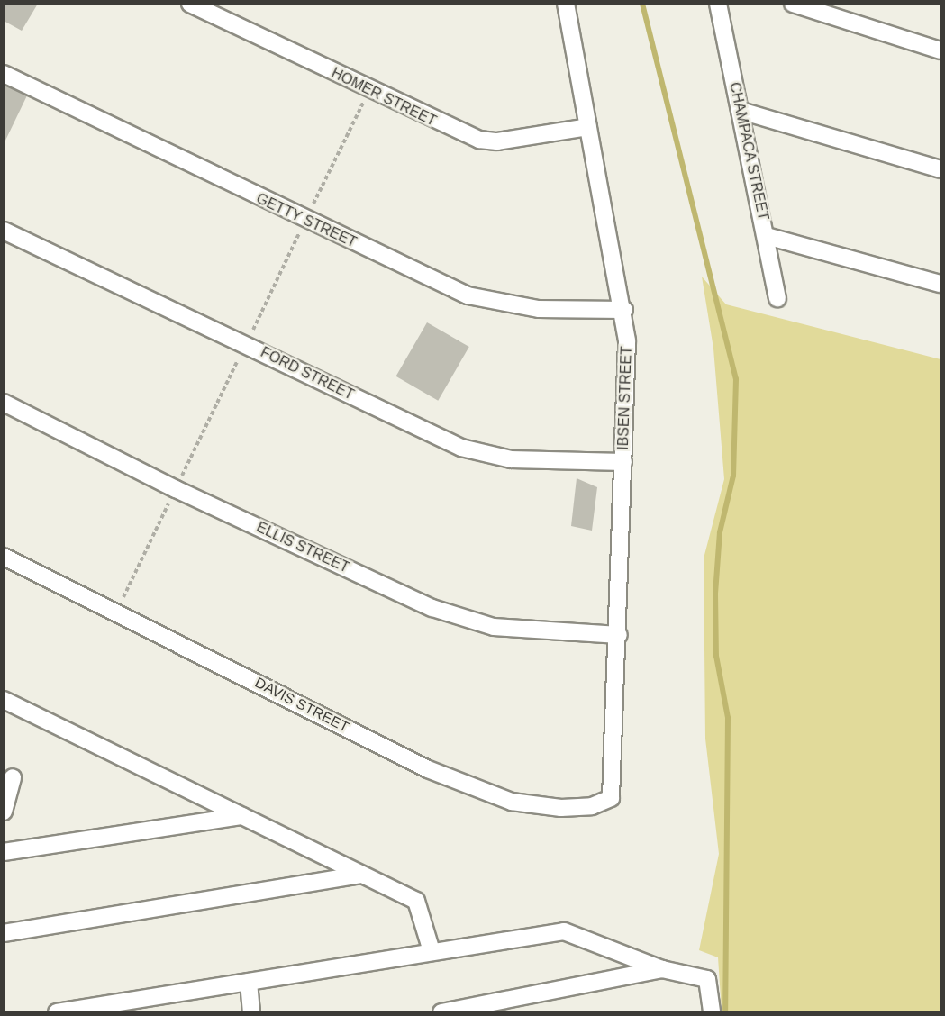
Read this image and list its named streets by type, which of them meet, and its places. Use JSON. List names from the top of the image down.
{
  "streets": {
    "street": [
      "HOMER STREET",
      "CHAMPACA STREET",
      "GETTY STREET",
      "FORD STREET",
      "IBSEN STREET",
      "ELLIS STREET",
      "DAVIS STREET"
    ]
  },
  "crossings": [
    ["HOMER STREET", "IBSEN STREET"],
    ["GETTY STREET", "IBSEN STREET"],
    ["FORD STREET", "IBSEN STREET"],
    ["IBSEN STREET", "ELLIS STREET"],
    ["IBSEN STREET", "DAVIS STREET"]
  ]
}
